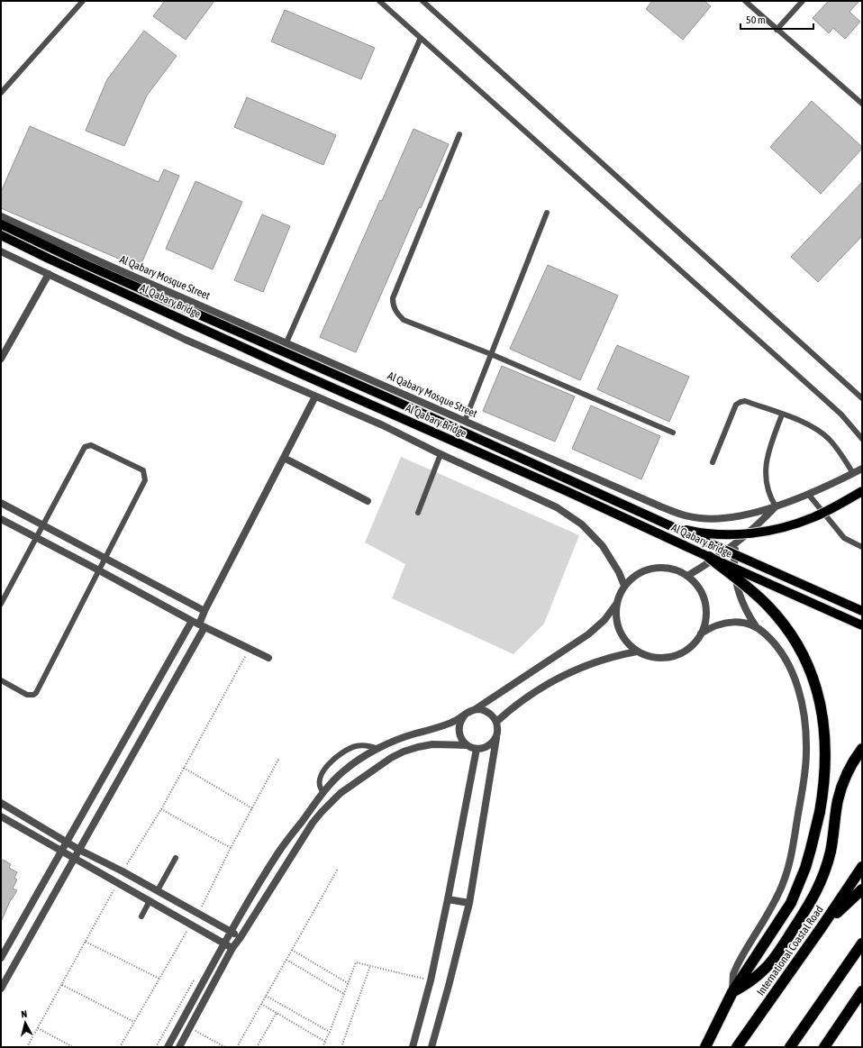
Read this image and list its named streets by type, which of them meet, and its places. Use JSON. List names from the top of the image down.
{
  "streets": {
    "highway": ["International Coastal Road"],
    "main road": ["Al Qabary Bridge"],
    "street": ["Al Qabary Mosque Street"]
  },
  "scale_bar": "50 m",
  "north": "top"
}
